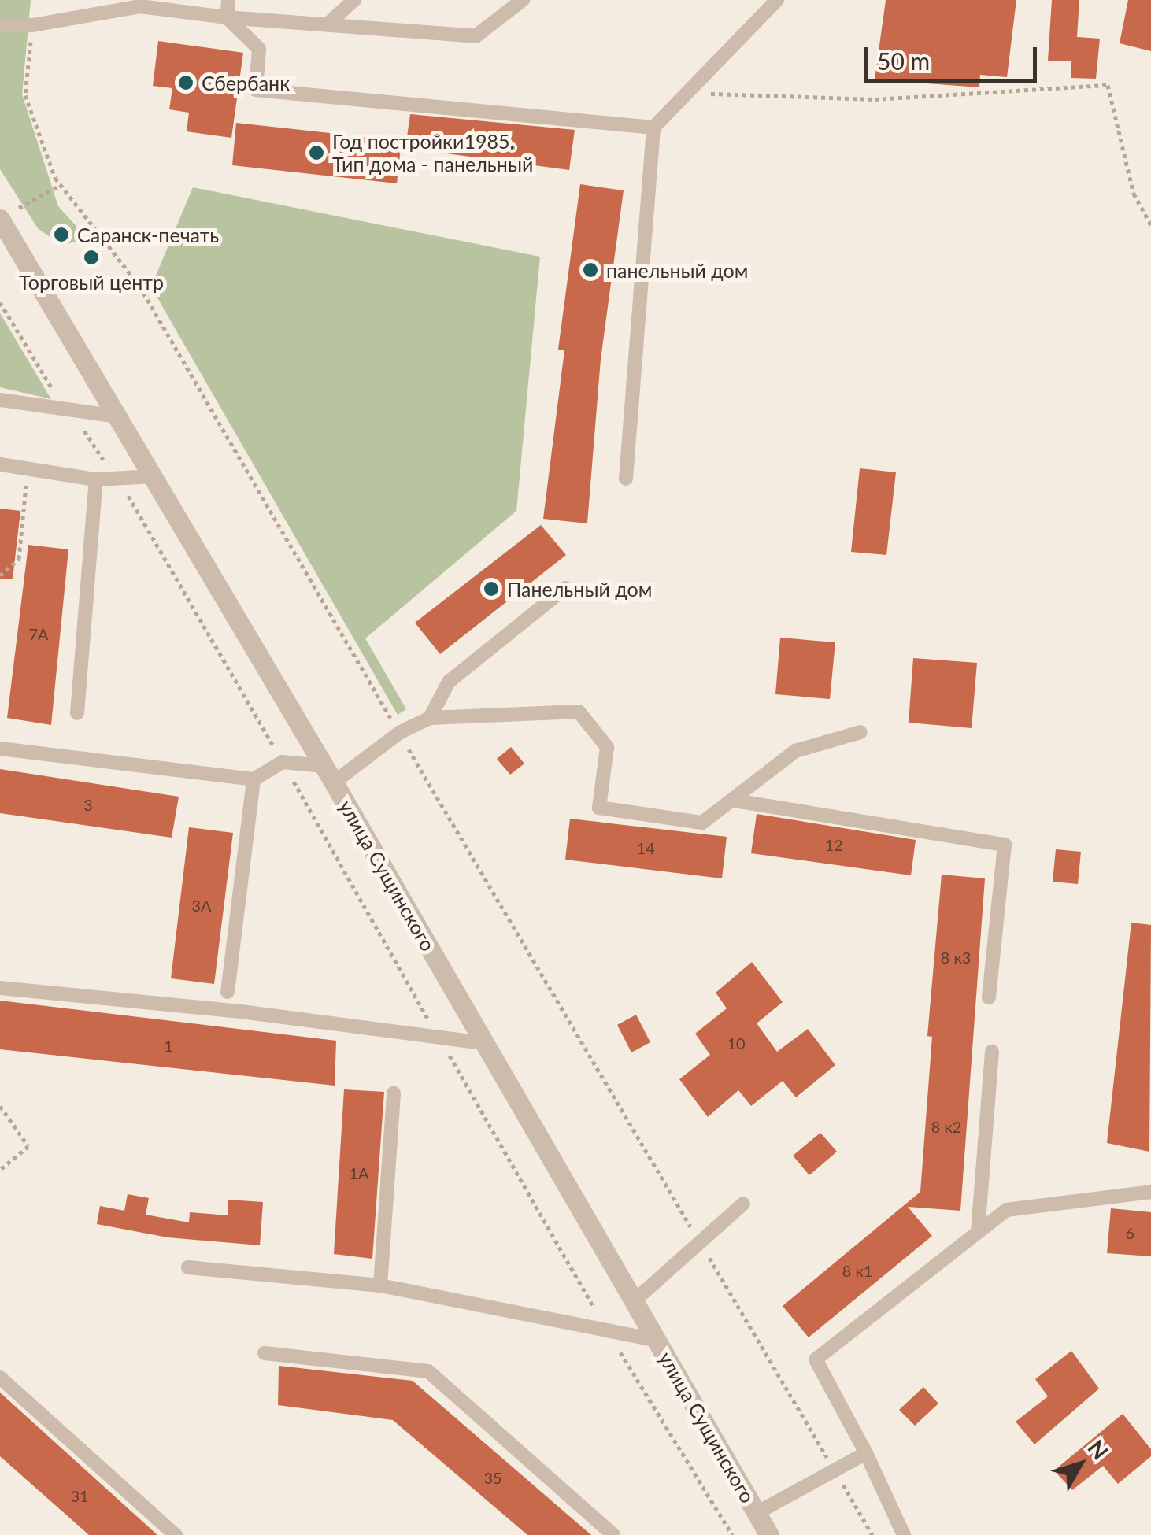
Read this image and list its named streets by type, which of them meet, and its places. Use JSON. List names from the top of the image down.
{
  "streets": {
    "street": ["улица Сущинского"]
  },
  "places": [
    "Сбербанк",
    "Год постройки1985. Тип дома - панельный",
    "Саранск-печать",
    "Торговый центр",
    "панельный дом",
    "Панельный дом"
  ],
  "house_numbers": [
    "7А",
    "3",
    "12",
    "14",
    "3А",
    "8 к3",
    "10",
    "1",
    "8 к2",
    "1А",
    "6",
    "8 к1",
    "35",
    "31"
  ],
  "scale_bar": "50 m",
  "north": "top right"
}
